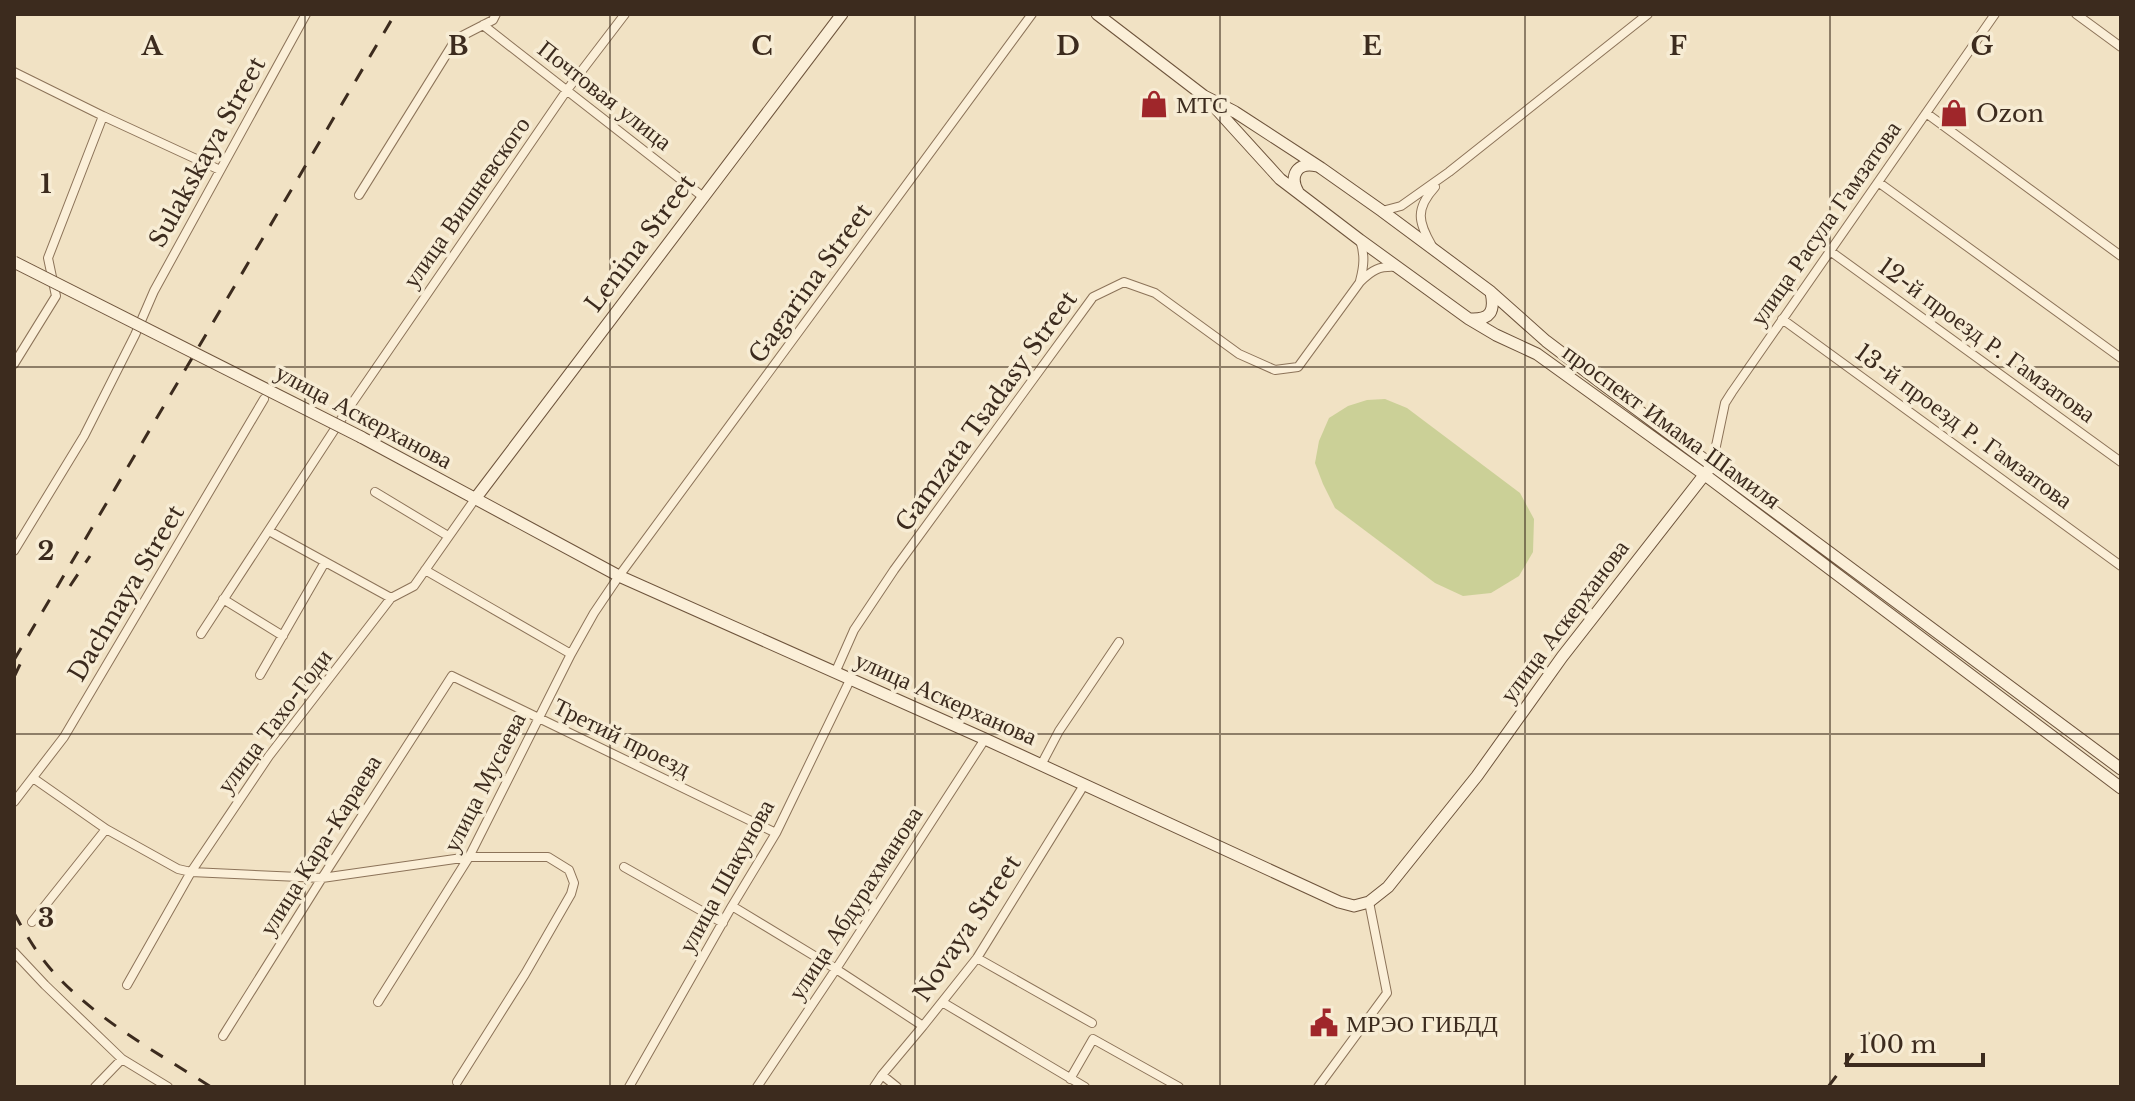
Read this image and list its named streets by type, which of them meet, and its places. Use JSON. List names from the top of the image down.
{
  "streets": {
    "street": [
      "Почтовая улица",
      "Sulakskaya Street",
      "улица Вишневского",
      "улица Расула Гамзатова",
      "Lenina Street",
      "Gagarina Street",
      "12-й проезд Р. Гамзатова",
      "Gamzata Tsadasy Street",
      "улица Аскерханова",
      "проспект Имама Шамиля",
      "13-й проезд Р. Гамзатова",
      "Dachnaya Street",
      "улица Тахо-Годи",
      "Третий проезд",
      "улица Мусаева",
      "улица Кара-Караева",
      "улица Шакунова",
      "улица Абдурахманова",
      "Novaya Street"
    ]
  },
  "crossings": [
    ["Почтовая улица", "улица Вишневского"],
    ["Почтовая улица", "Lenina Street"],
    ["улица Расула Гамзатова", "12-й проезд Р. Гамзатова"],
    ["улица Расула Гамзатова", "улица Аскерханова"],
    ["улица Расула Гамзатова", "проспект Имама Шамиля"],
    ["улица Расула Гамзатова", "13-й проезд Р. Гамзатова"],
    ["Lenina Street", "улица Аскерханова"],
    ["Lenina Street", "улица Тахо-Годи"],
    ["Gagarina Street", "улица Аскерханова"],
    ["Gagarina Street", "улица Мусаева"],
    ["Gamzata Tsadasy Street", "улица Аскерханова"],
    ["улица Аскерханова", "проспект Имама Шамиля"],
    ["улица Аскерханова", "улица Тахо-Годи"],
    ["улица Аскерханова", "улица Мусаева"],
    ["улица Аскерханова", "улица Шакунова"],
    ["улица Аскерханова", "улица Абдурахманова"],
    ["улица Аскерханова", "Novaya Street"],
    ["Третий проезд", "улица Мусаева"],
    ["Третий проезд", "улица Кара-Караева"],
    ["Третий проезд", "улица Шакунова"]
  ],
  "places": {
    "shop": ["МТС", "Ozon"],
    "public building": ["МРЭО ГИБДД"]
  },
  "scale_bar": "100 m",
  "grid": {
    "columns": [
      "A",
      "B",
      "C",
      "D",
      "E",
      "F",
      "G"
    ],
    "rows": ["1", "2", "3"]
  }
}
